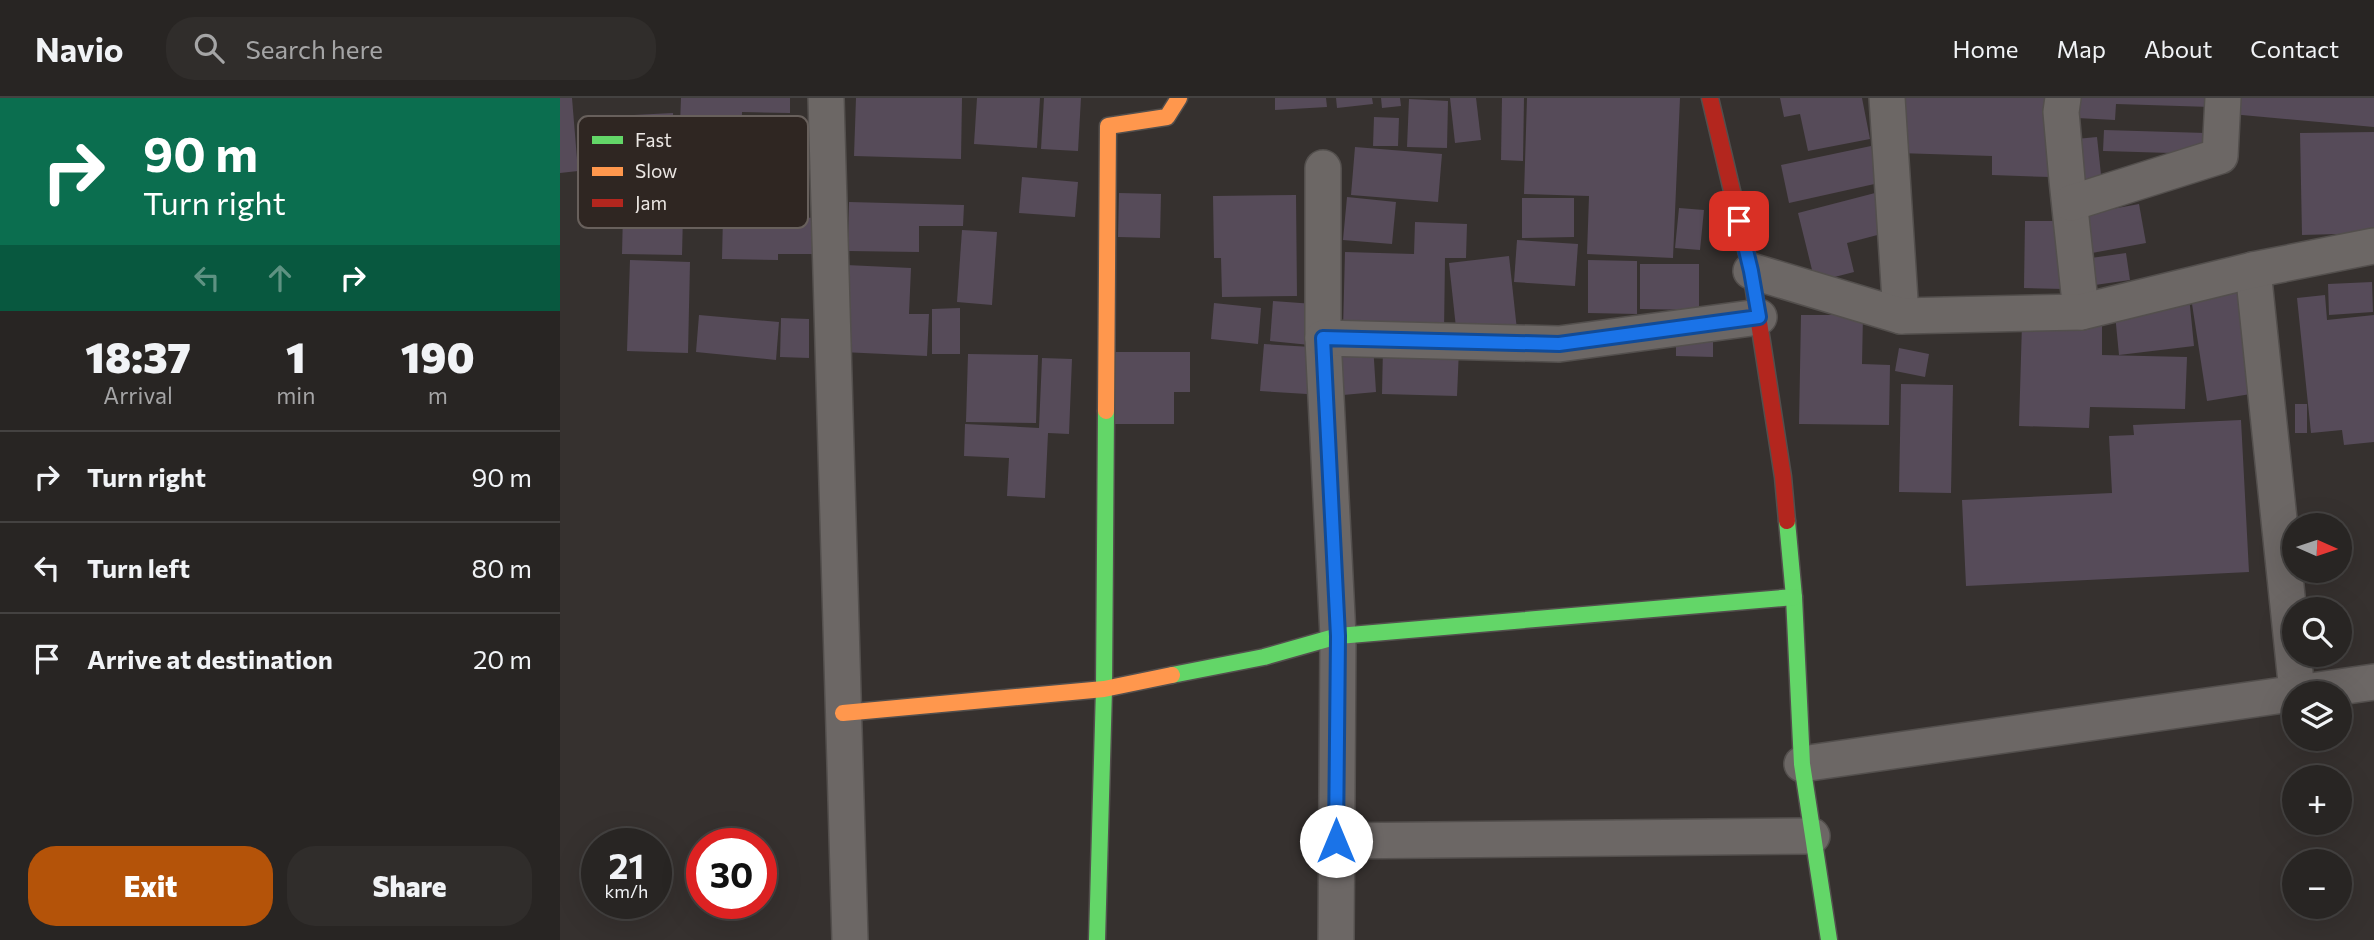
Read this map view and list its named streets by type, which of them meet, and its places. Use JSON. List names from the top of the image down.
{
  "legend": ["Fast", "Slow", "Jam"],
  "north": "right",
  "page": {
    "header": "Navio",
    "search": "Search here",
    "nav": [
      "Home",
      "Map",
      "About",
      "Contact"
    ],
    "turn": ["90 m", "Turn right"],
    "eta": [
      "18:37",
      "Arrival",
      "1",
      "min",
      "190",
      "m"
    ],
    "list": [
      {
        "name": "Turn right",
        "value": "90 m"
      },
      {
        "name": "Turn left",
        "value": "80 m"
      },
      {
        "name": "Arrive at destination",
        "value": "20 m"
      }
    ],
    "map_buttons": ["+", "−"],
    "speed": "21 km/h",
    "limit": "30",
    "buttons": ["Exit", "Share"]
  }
}
